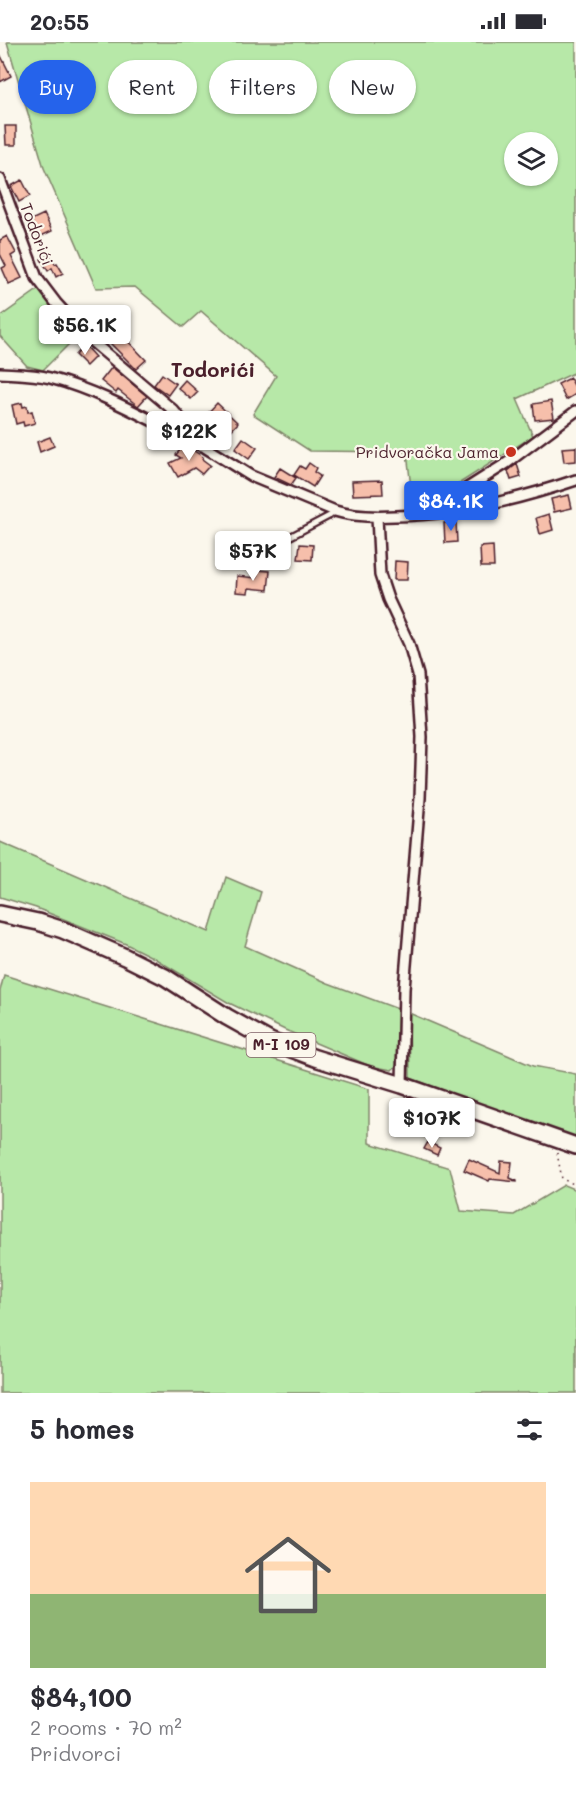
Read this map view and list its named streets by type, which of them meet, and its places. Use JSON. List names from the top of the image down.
{
  "streets": {
    "main road": ["M-I 109"],
    "street": ["Todorići"]
  },
  "districts": ["Todorići"],
  "places": ["Pridvoračka Jama"],
  "page": {
    "status": "20:55",
    "chip": [
      "Buy",
      "Rent",
      "Filters",
      "New"
    ],
    "price": [
      "$56.1K",
      "$122K",
      "$84.1K",
      "$57K",
      "$107K"
    ],
    "heading": "5 homes",
    "list": [
      {
        "name": "$84,100",
        "note": "2 rooms · 70 m² · Pridvorci"
      }
    ]
  }
}
